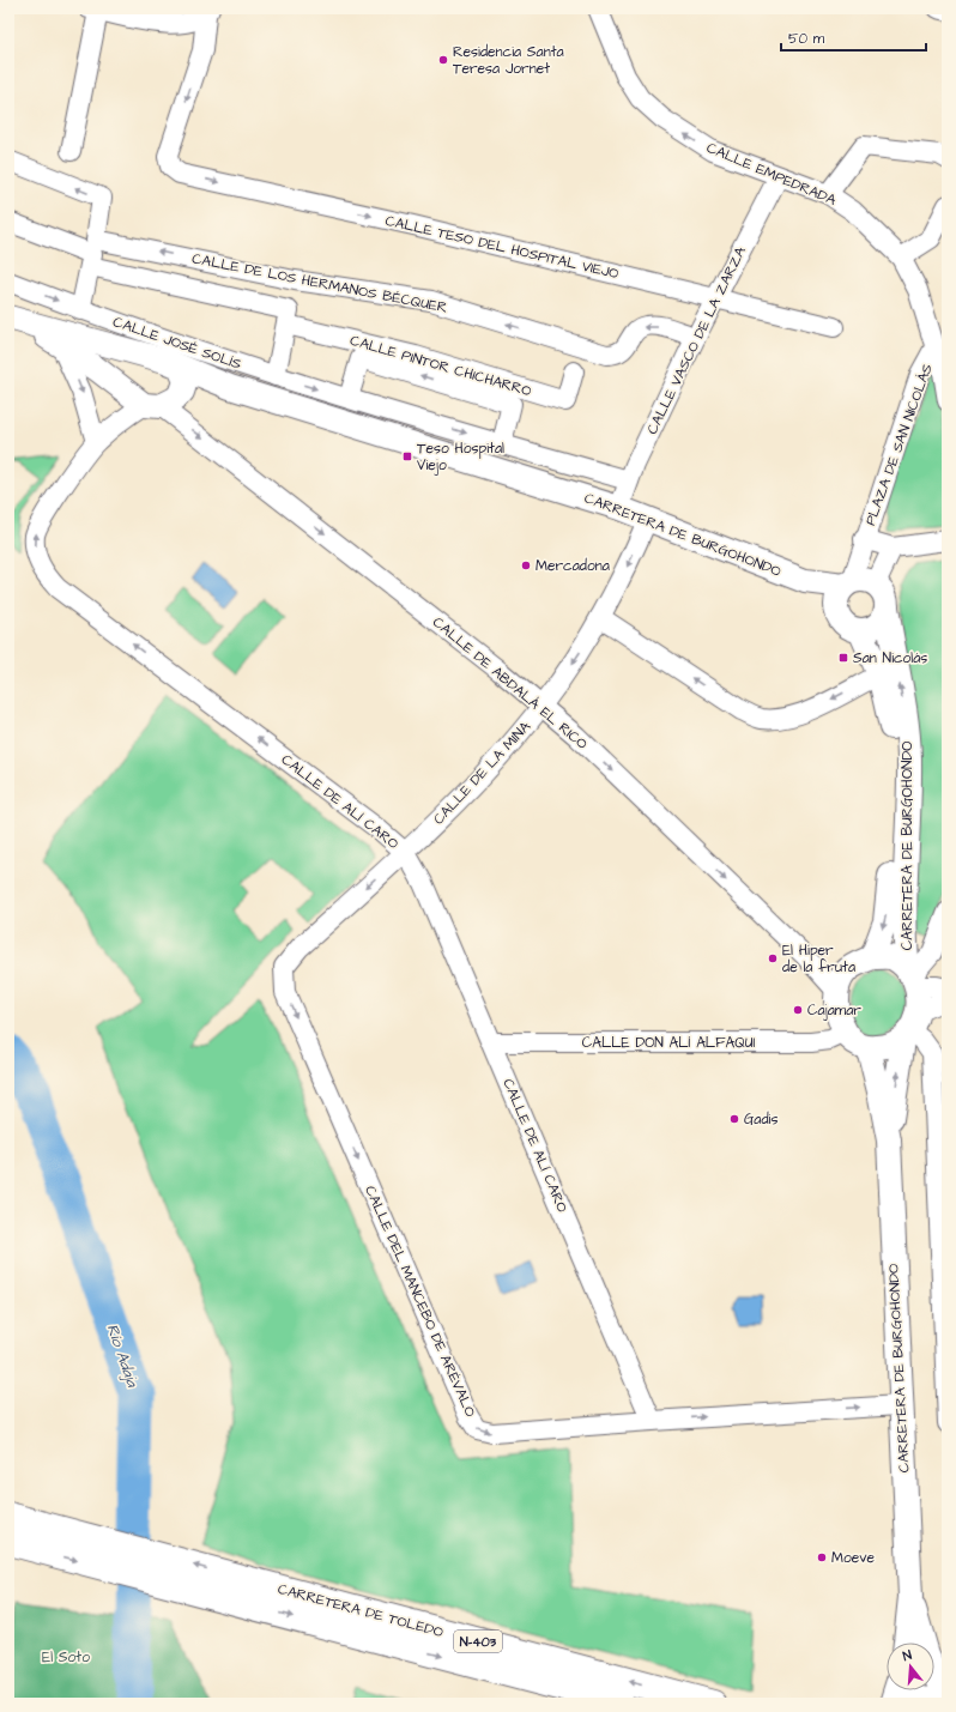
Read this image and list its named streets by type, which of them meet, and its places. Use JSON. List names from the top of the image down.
{
  "streets": {
    "highway": ["CARRETERA DE TOLEDO", "N-403"],
    "main road": ["CARRETERA DE BURGOHONDO"],
    "street": [
      "CALLE EMPEDRADA",
      "CALLE TESO DEL HOSPITAL VIEJO",
      "CALLE DE LOS HERMANOS BÉCQUER",
      "CALLE VASCO DE LA ZARZA",
      "CALLE JOSÉ SOLÍS",
      "CALLE PINTOR CHICHARRO",
      "PLAZA DE SAN NICOLÁS",
      "CALLE DE ABDALÁ EL RICO",
      "CALLE DE LA MINA",
      "CALLE DE ALÍ CARO",
      "CALLE DON ALÍ ALFAQUI",
      "CALLE DEL MANCEBO DE ARÉVALO"
    ]
  },
  "crossings": [
    ["CALLE EMPEDRADA", "CALLE VASCO DE LA ZARZA"],
    ["CALLE EMPEDRADA", "PLAZA DE SAN NICOLÁS"],
    ["CALLE TESO DEL HOSPITAL VIEJO", "CALLE VASCO DE LA ZARZA"],
    ["CALLE DE LOS HERMANOS BÉCQUER", "CALLE VASCO DE LA ZARZA"],
    ["CALLE DE LOS HERMANOS BÉCQUER", "CALLE PINTOR CHICHARRO"],
    ["CALLE VASCO DE LA ZARZA", "CALLE JOSÉ SOLÍS"],
    ["CALLE VASCO DE LA ZARZA", "CARRETERA DE BURGOHONDO"],
    ["PLAZA DE SAN NICOLÁS", "CARRETERA DE BURGOHONDO"],
    ["CARRETERA DE BURGOHONDO", "CALLE DE ABDALÁ EL RICO"],
    ["CARRETERA DE BURGOHONDO", "CALLE DE LA MINA"],
    ["CARRETERA DE BURGOHONDO", "CALLE DE ALÍ CARO"],
    ["CARRETERA DE BURGOHONDO", "CALLE DON ALÍ ALFAQUI"],
    ["CARRETERA DE BURGOHONDO", "CALLE DEL MANCEBO DE ARÉVALO"],
    ["CALLE DE ABDALÁ EL RICO", "CALLE DE LA MINA"],
    ["CALLE DE ABDALÁ EL RICO", "CALLE DE ALÍ CARO"],
    ["CALLE DE ABDALÁ EL RICO", "CALLE DON ALÍ ALFAQUI"],
    ["CALLE DE LA MINA", "CALLE DE ALÍ CARO"],
    ["CALLE DE LA MINA", "CALLE DEL MANCEBO DE ARÉVALO"],
    ["CALLE DE ALÍ CARO", "CALLE DON ALÍ ALFAQUI"],
    ["CALLE DE ALÍ CARO", "CALLE DEL MANCEBO DE ARÉVALO"]
  ],
  "one_way": [
    "CALLE EMPEDRADA",
    "CALLE TESO DEL HOSPITAL VIEJO",
    "CALLE DE LOS HERMANOS BÉCQUER",
    "CALLE JOSÉ SOLÍS",
    "CALLE DE ABDALÁ EL RICO",
    "CALLE DE LA MINA",
    "CALLE DE ALÍ CARO",
    "CALLE DEL MANCEBO DE ARÉVALO"
  ],
  "water": ["Río Adaja"],
  "parks": ["El Soto"],
  "places": {
    "other": [
      "Residencia Santa Teresa Jornet",
      "Mercadona",
      "El Hiper de la fruta",
      "Cajamar",
      "Gadis",
      "Moeve"
    ],
    "transit": ["Teso Hospital Viejo", "San Nicolás"]
  },
  "scale_bar": "50 m",
  "north": "top"
}
